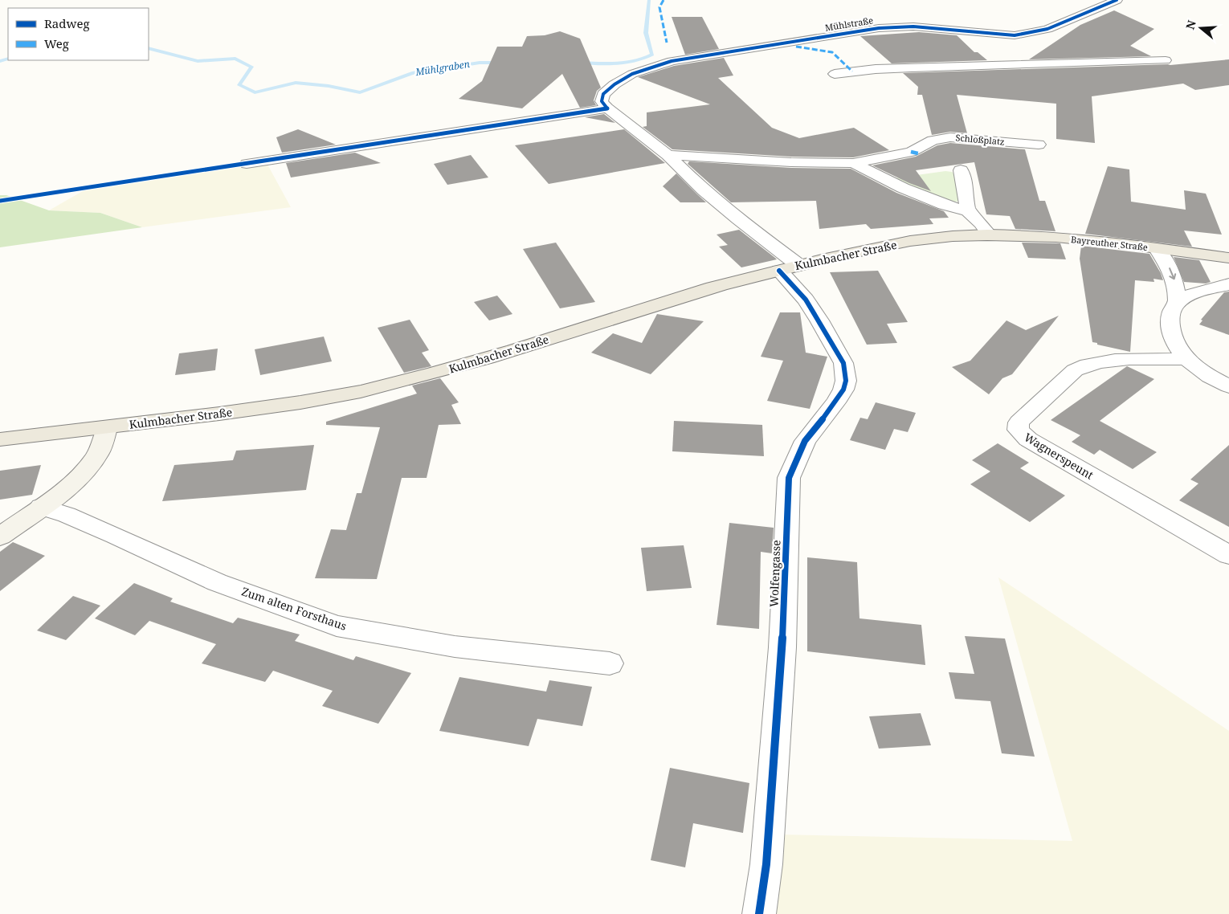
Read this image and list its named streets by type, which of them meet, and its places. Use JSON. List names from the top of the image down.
{
  "streets": {
    "main road": ["Bayreuther Straße", "Kulmbacher Straße"],
    "street": [
      "Mühlstraße",
      "Schloßplatz",
      "Wagnerspeunt",
      "Wolfengasse",
      "Zum alten Forsthaus"
    ]
  },
  "crossings": [
    ["Schloßplatz", "Bayreuther Straße"],
    ["Schloßplatz", "Kulmbacher Straße"],
    ["Bayreuther Straße", "Kulmbacher Straße"],
    ["Kulmbacher Straße", "Wolfengasse"]
  ],
  "water": ["Mühlgraben"],
  "legend": ["Radweg", "Weg"],
  "north": "left"
}
